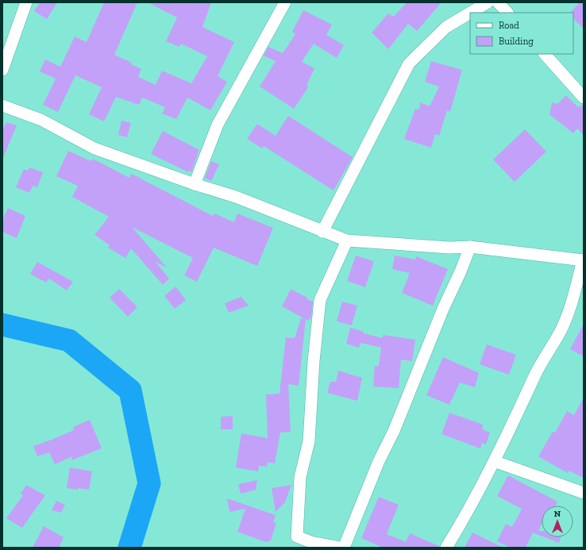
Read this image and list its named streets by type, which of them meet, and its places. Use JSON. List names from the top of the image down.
{
  "legend": ["Road", "Building"],
  "north": "top"
}
